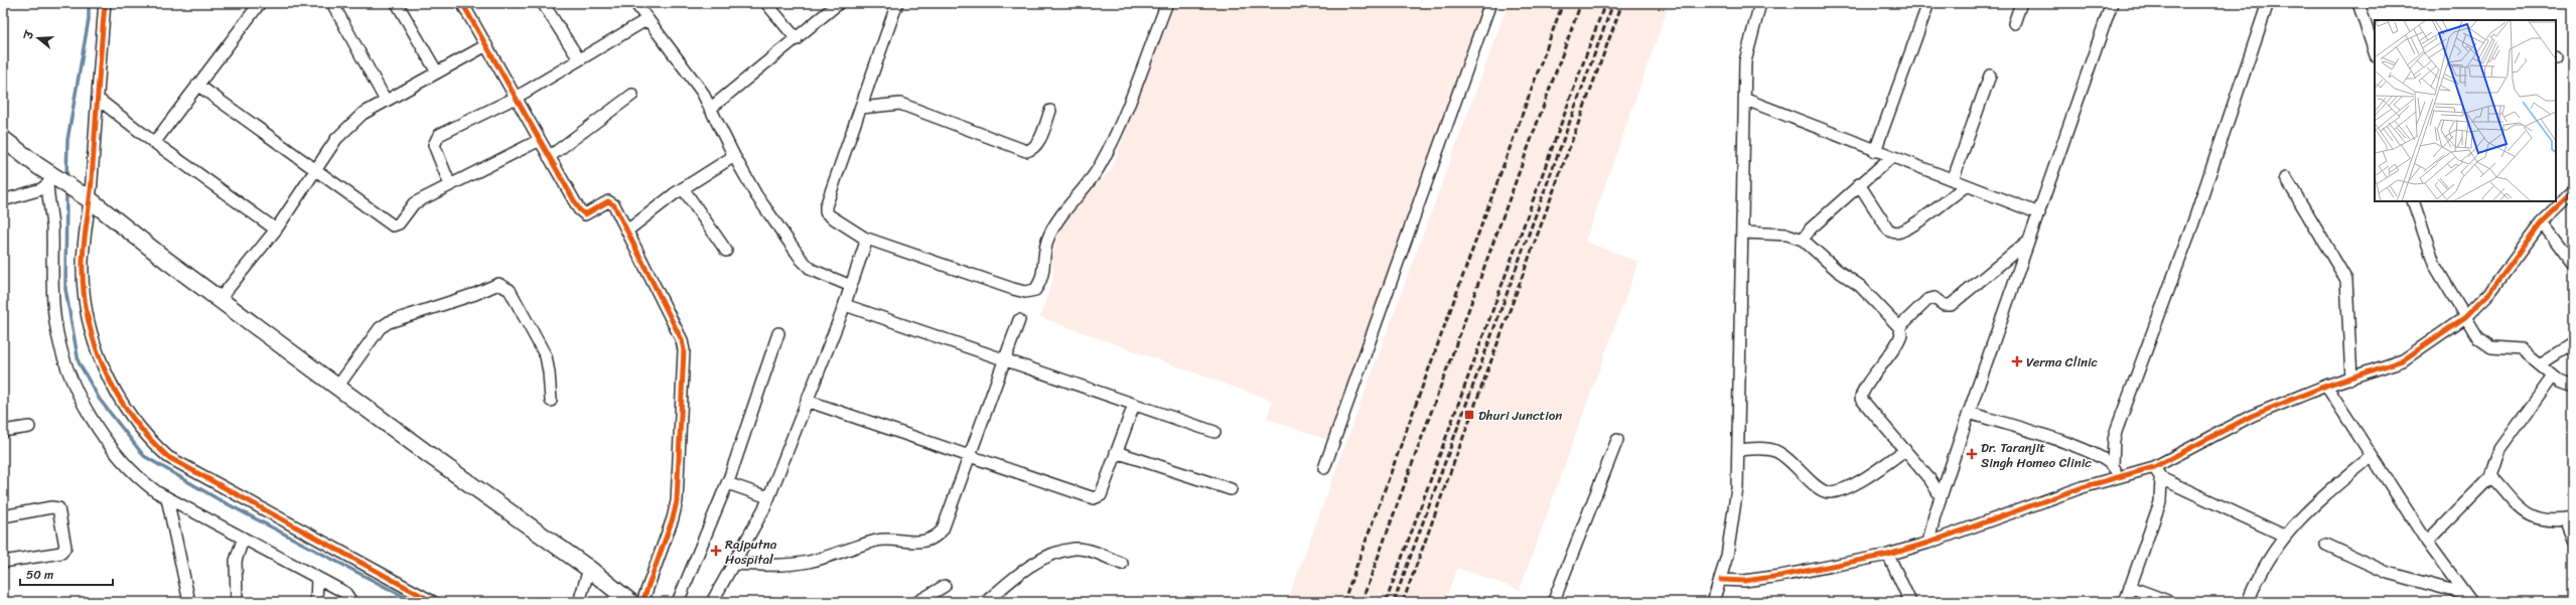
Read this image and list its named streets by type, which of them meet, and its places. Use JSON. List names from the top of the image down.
{
  "places": {
    "health": ["Verma Clinic", "Dr. Taranjit Singh Homeo Clinic", "Rajputna Hospital"],
    "transit": ["Dhuri Junction"]
  },
  "scale_bar": "50 m",
  "north": "left"
}
